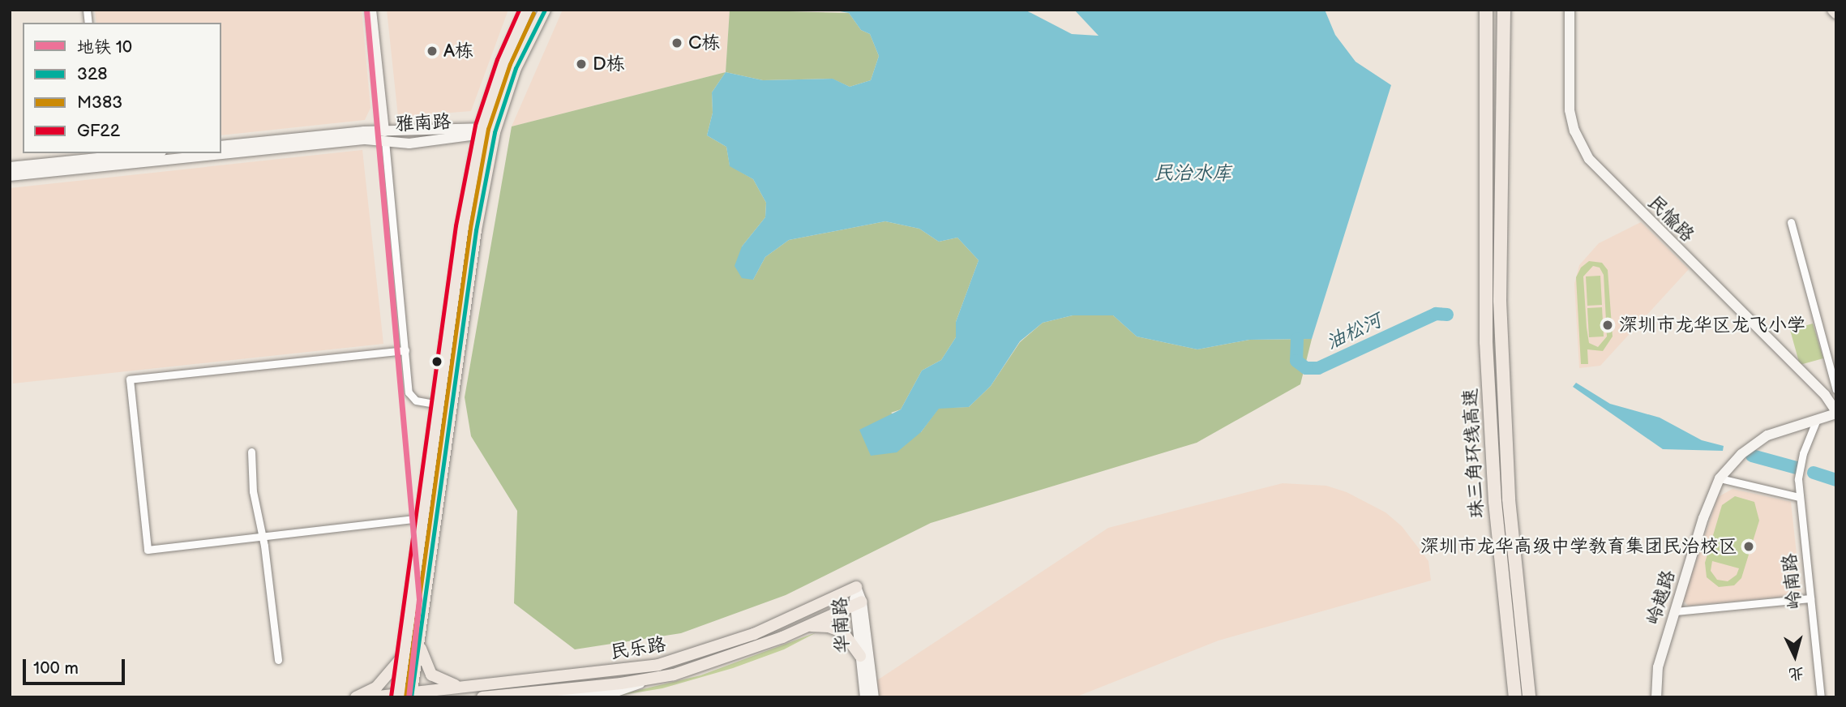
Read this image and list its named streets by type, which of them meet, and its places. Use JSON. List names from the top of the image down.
{
  "streets": {
    "highway": ["珠三角环线高速"],
    "main road": ["民乐路"],
    "street": [
      "雅南路",
      "民愉路",
      "岭南路",
      "岭越路",
      "华南路"
    ]
  },
  "crossings": [
    ["民愉路", "岭越路"],
    ["岭南路", "岭越路"],
    ["华南路", "民乐路"]
  ],
  "water": ["民治水库", "油松河"],
  "places": [
    "C栋",
    "A栋",
    "D栋",
    "深圳市龙华区龙飞小学",
    "深圳市龙华高级中学教育集团民治校区"
  ],
  "lines": [
    "metro line 10",
    "transit line 328",
    "transit line GF22",
    "transit line M383"
  ],
  "legend": [
    "地铁 10",
    "328",
    "M383",
    "GF22"
  ],
  "scale_bar": "100 m",
  "north": "bottom"
}
